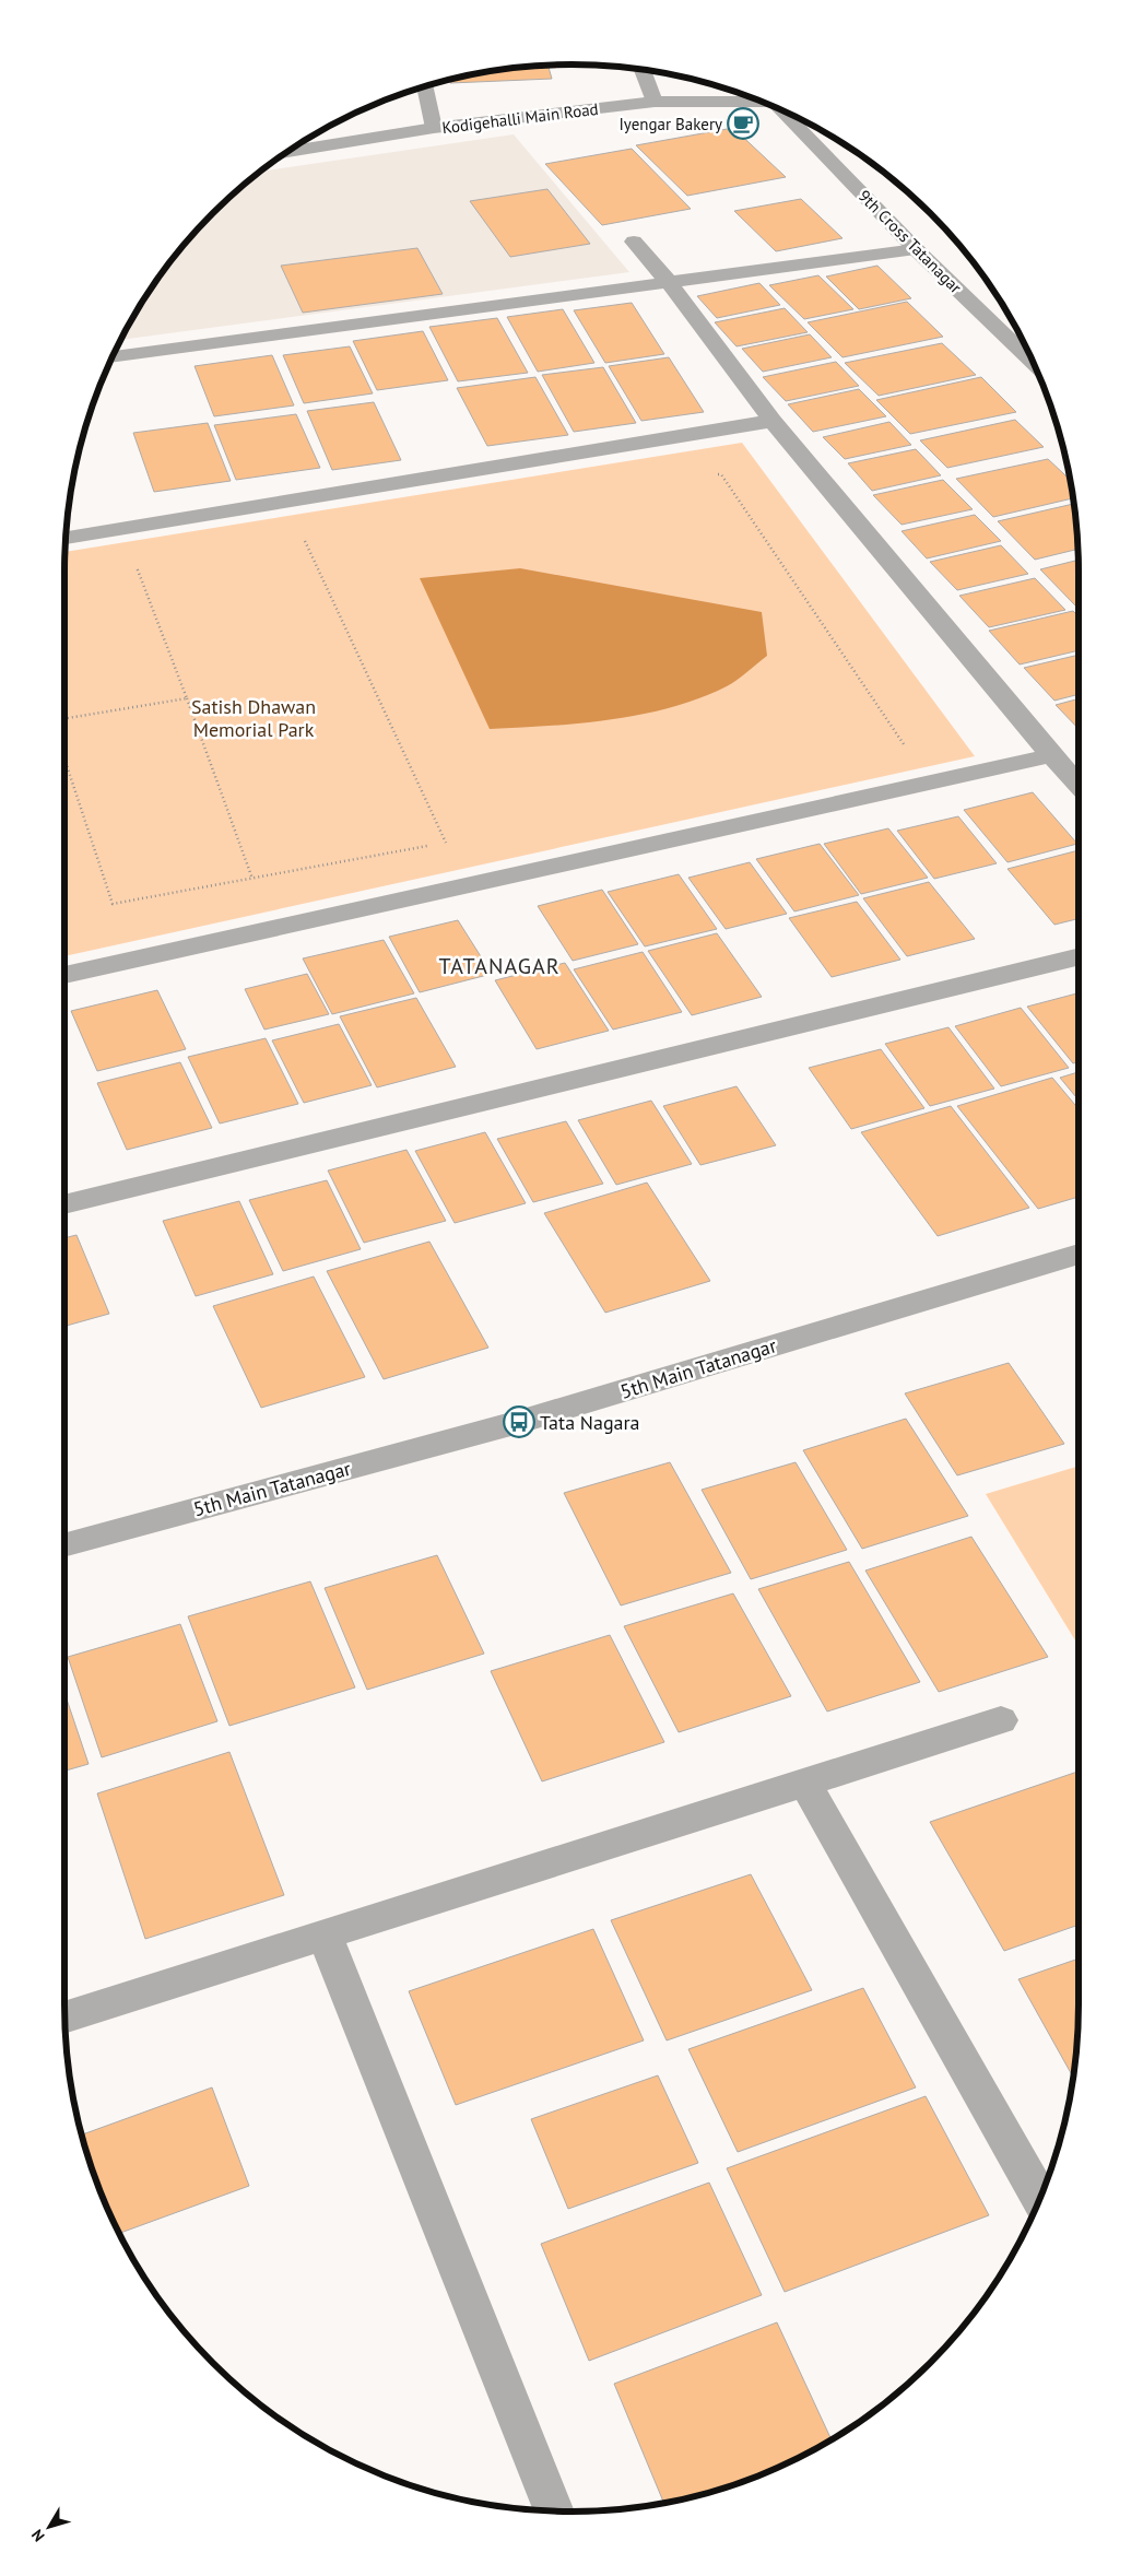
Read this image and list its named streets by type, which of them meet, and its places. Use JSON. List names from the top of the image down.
{
  "streets": {
    "street": ["Kodigehalli Main Road", "9th Cross Tatanagar", "5th Main Tatanagar"]
  },
  "districts": ["TATANAGAR"],
  "parks": ["Satish Dhawan Memorial Park"],
  "places": {
    "cafe": ["Iyengar Bakery"],
    "bus stop": ["Tata Nagara"]
  },
  "north": "bottom left"
}
